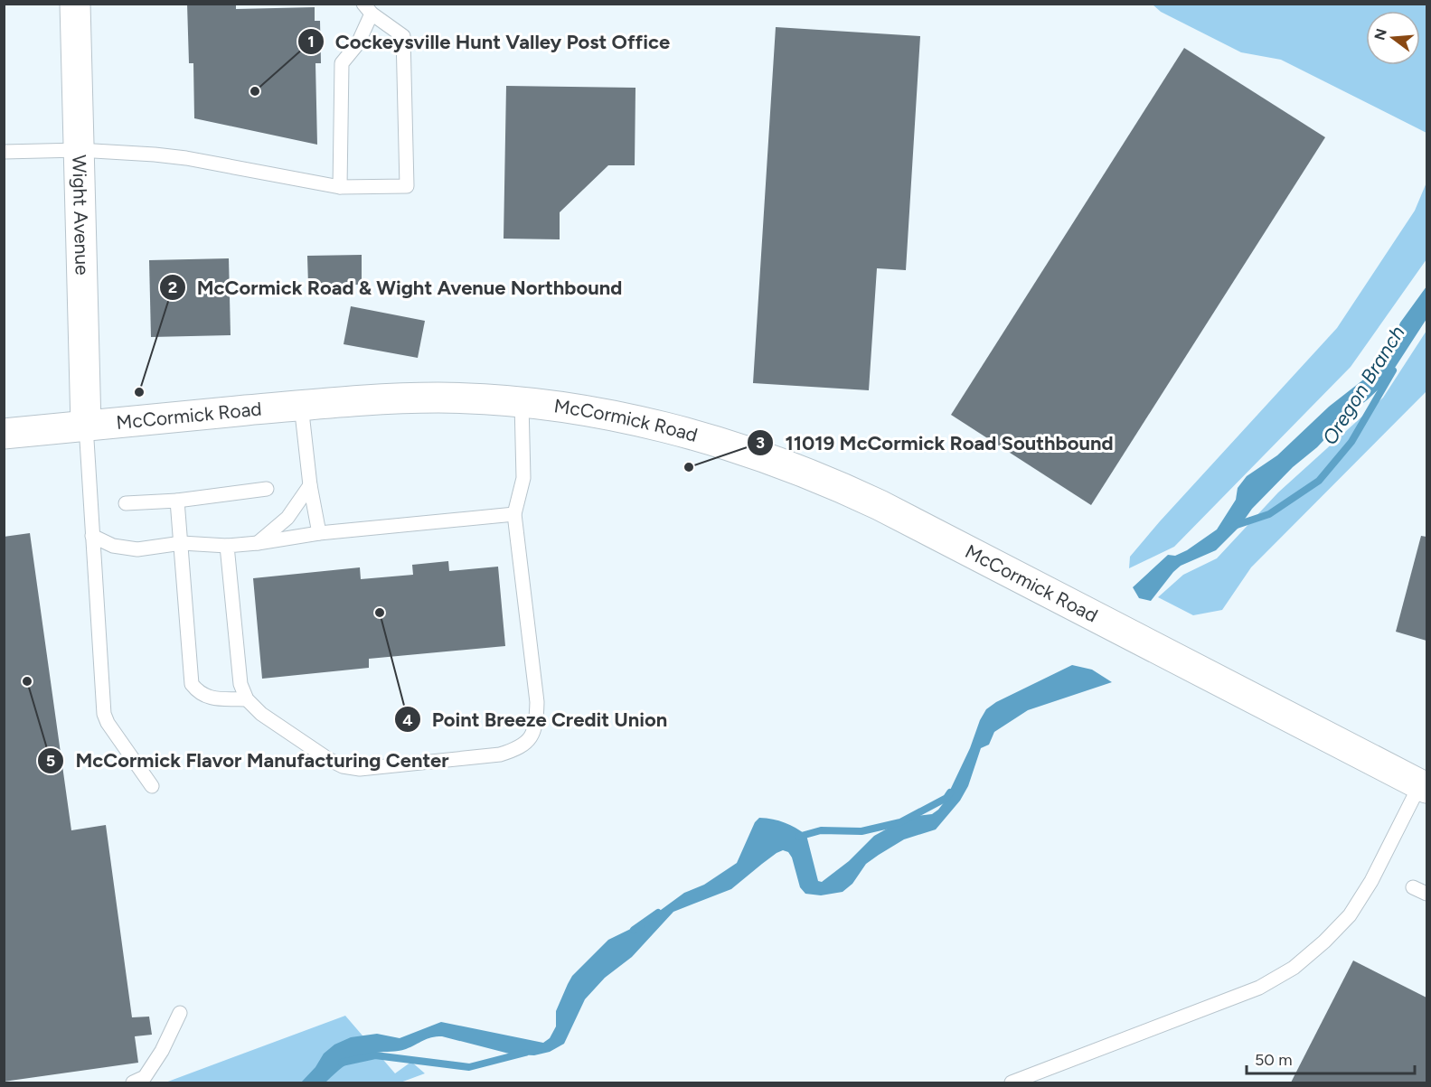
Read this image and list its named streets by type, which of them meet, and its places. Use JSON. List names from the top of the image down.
{
  "streets": {
    "main road": ["Wight Avenue", "McCormick Road"]
  },
  "crossings": [
    ["Wight Avenue", "McCormick Road"]
  ],
  "water": ["Oregon Branch"],
  "places": [
    "Cockeysville Hunt Valley Post Office",
    "McCormick Road & Wight Avenue Northbound",
    "11019 McCormick Road Southbound",
    "Point Breeze Credit Union",
    "McCormick Flavor Manufacturing Center"
  ],
  "scale_bar": "50 m",
  "north": "left"
}
